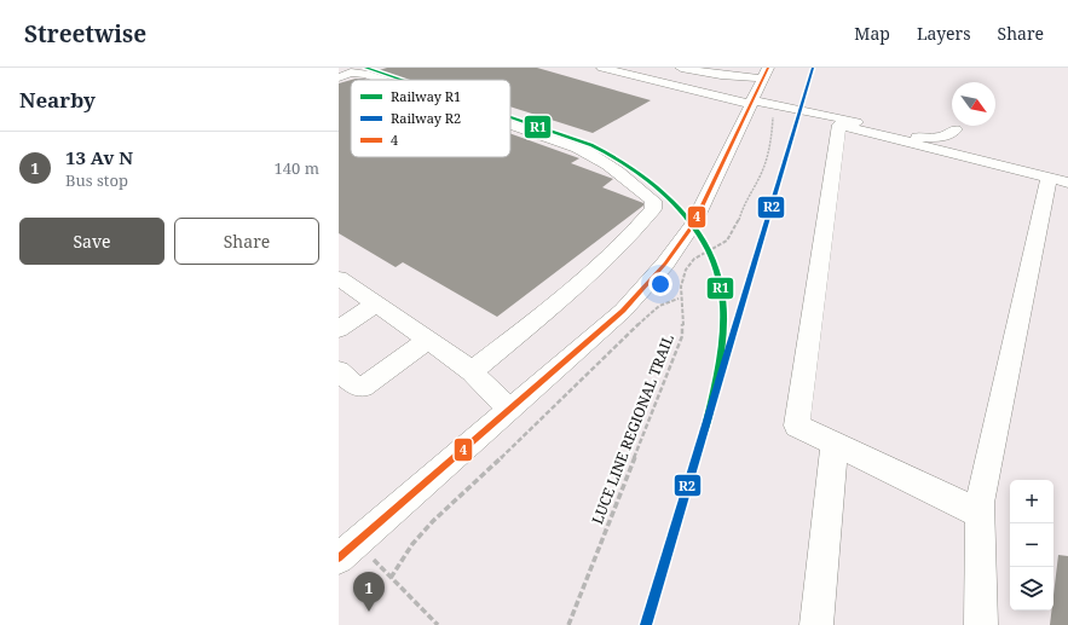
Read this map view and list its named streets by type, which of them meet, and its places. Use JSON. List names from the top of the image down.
{
  "streets": {
    "path": ["LUCE LINE REGIONAL TRAIL"]
  },
  "lines": ["rail line R1", "rail line R2", "transit line 4"],
  "legend": ["Railway R1", "Railway R2", "4"],
  "north": "bottom right",
  "page": {
    "header": "Streetwise",
    "nav": ["Map", "Layers", "Share"],
    "heading": "Nearby",
    "list": [
      {
        "mark": "1",
        "name": "13 Av N",
        "note": "Bus stop",
        "value": "140 m"
      }
    ],
    "buttons": ["Save", "Share"],
    "map_buttons": ["+", "−"],
    "pins": "1"
  }
}
